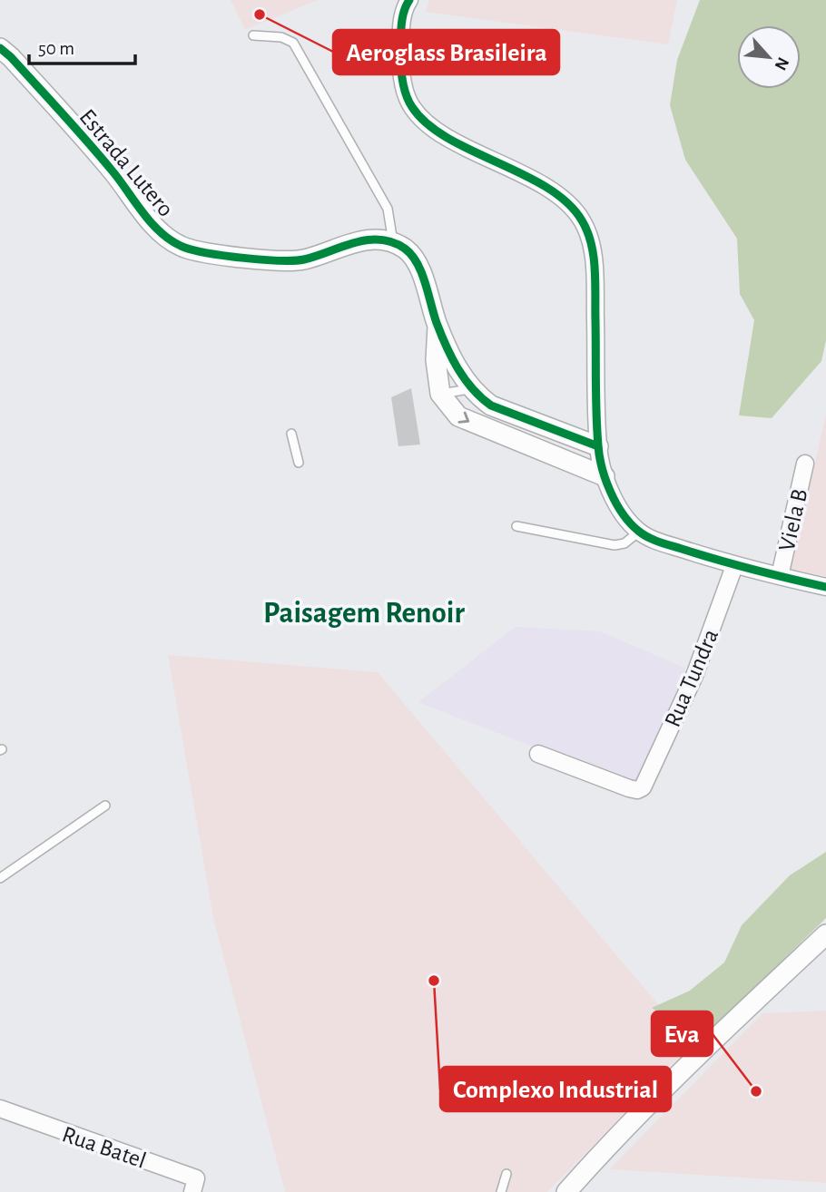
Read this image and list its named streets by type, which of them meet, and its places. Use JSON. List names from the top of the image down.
{
  "streets": {
    "street": [
      "Estrada Lutero",
      "Viela B",
      "Rua Tundra",
      "Rua Batel"
    ]
  },
  "districts": ["Paisagem Renoir"],
  "places": ["Aeroglass Brasileira", "Complexo Industrial", "Eva"],
  "scale_bar": "50 m",
  "north": "bottom right"
}
